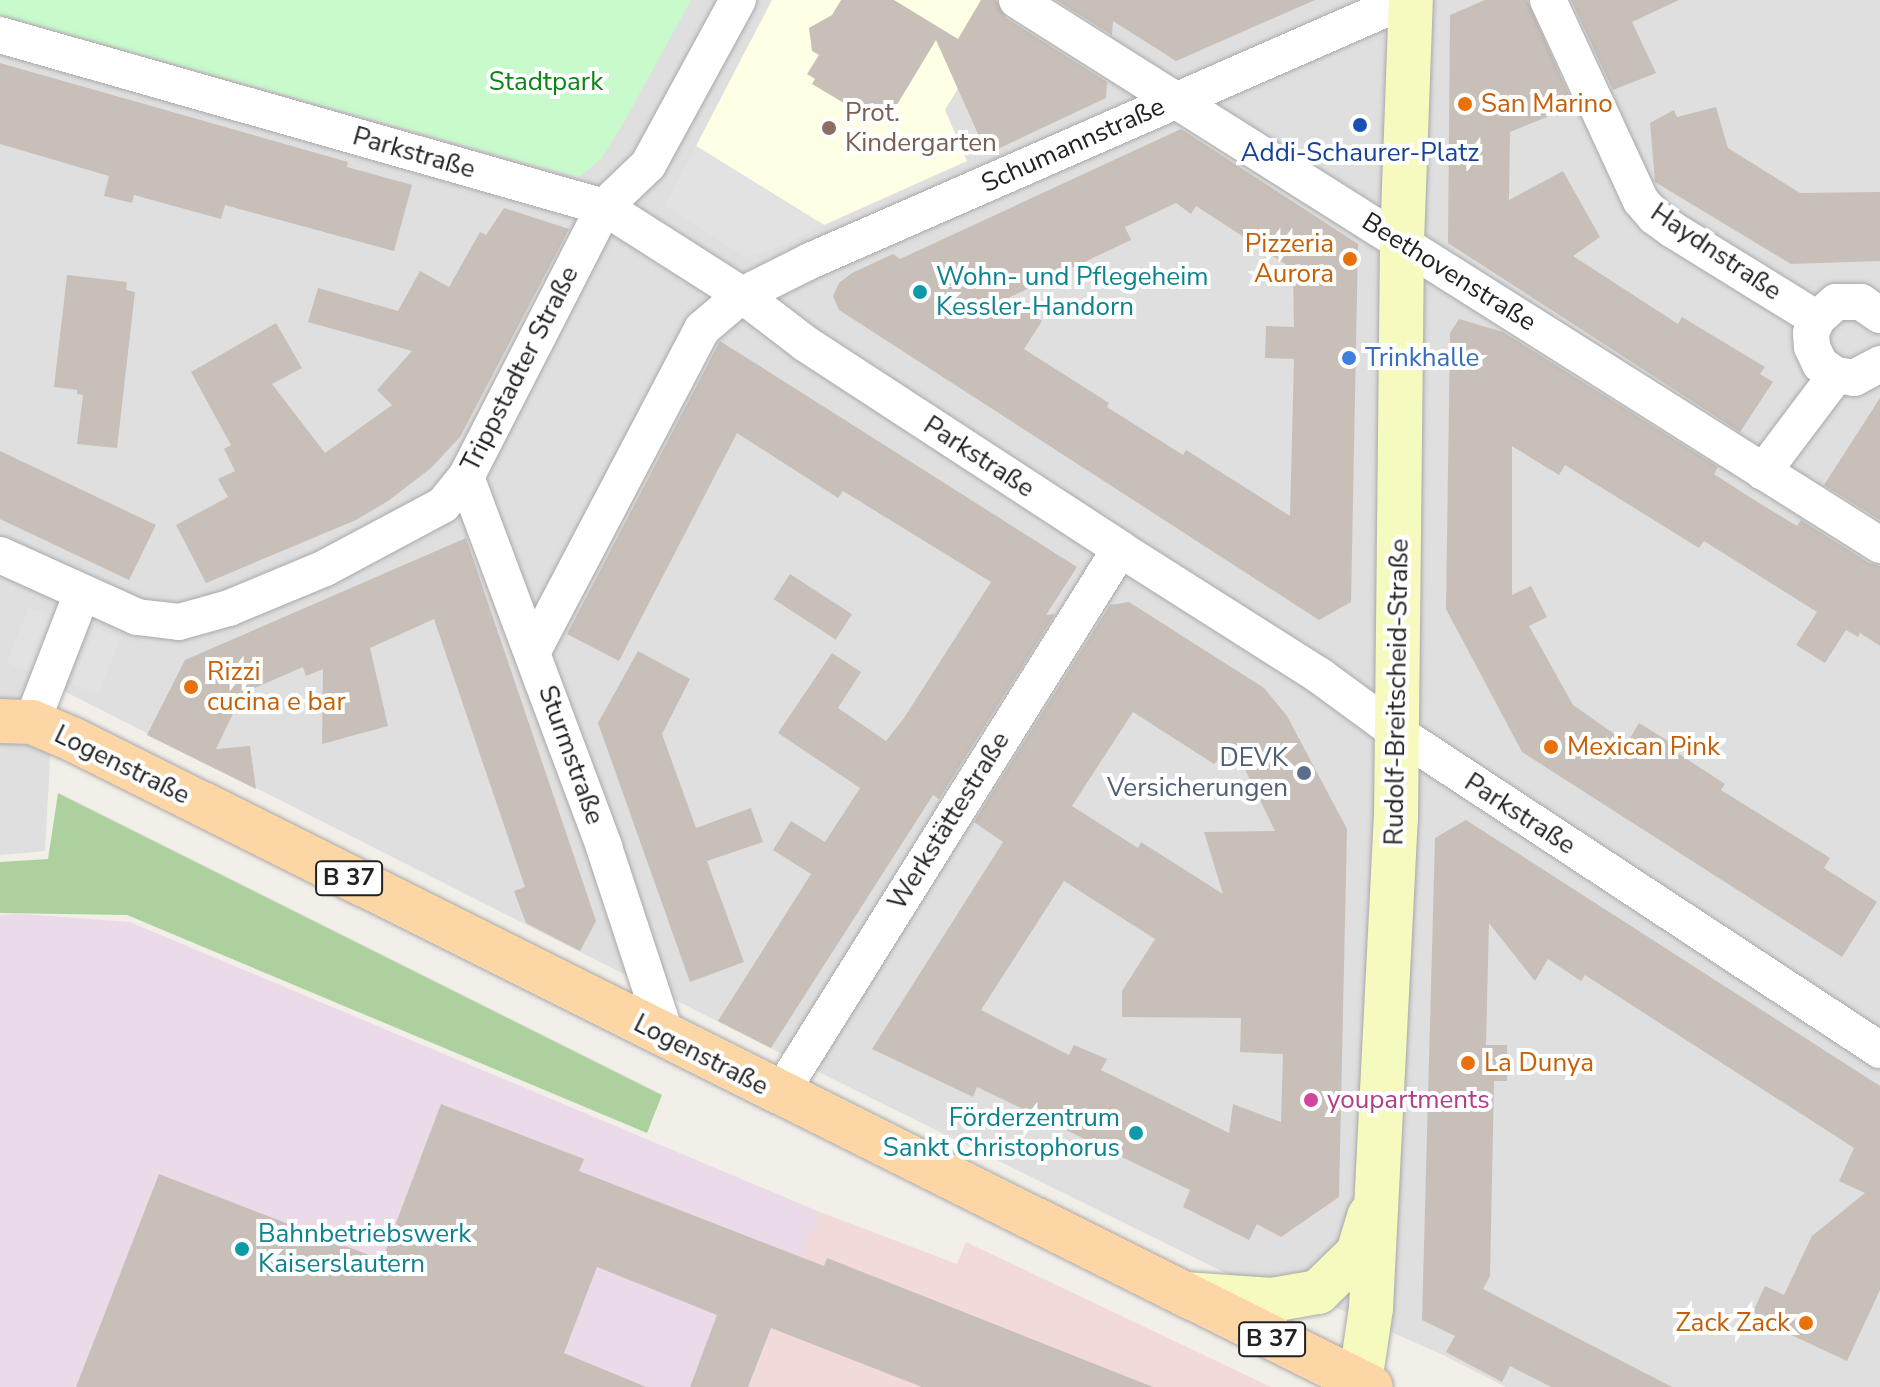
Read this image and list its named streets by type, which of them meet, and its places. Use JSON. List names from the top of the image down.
{
  "streets": {
    "main road": ["Logenstraße", "B 37"],
    "street": [
      "Schumannstraße",
      "Parkstraße",
      "Haydnstraße",
      "Beethovenstraße",
      "Trippstadter Straße",
      "Rudolf-Breitscheid-Straße",
      "Sturmstraße",
      "Werkstättestraße"
    ]
  },
  "crossings": [
    ["Schumannstraße", "Parkstraße"],
    ["Schumannstraße", "Beethovenstraße"],
    ["Schumannstraße", "Rudolf-Breitscheid-Straße"],
    ["Parkstraße", "Trippstadter Straße"],
    ["Parkstraße", "Rudolf-Breitscheid-Straße"],
    ["Parkstraße", "Werkstättestraße"],
    ["Beethovenstraße", "Rudolf-Breitscheid-Straße"],
    ["Trippstadter Straße", "Sturmstraße"],
    ["Rudolf-Breitscheid-Straße", "Logenstraße"],
    ["Sturmstraße", "Logenstraße"],
    ["Logenstraße", "Werkstättestraße"]
  ],
  "parks": ["Stadtpark"],
  "places": [
    "San Marino",
    "Addi-Schaurer-Platz",
    "Prot. Kindergarten",
    "Pizzeria Aurora",
    "Wohn- und Pflegeheim Kessler-Handorn",
    "Trinkhalle",
    "Rizzi cucina e bar",
    "Mexican Pink",
    "DEVK Versicherungen",
    "La Dunya",
    "youpartments",
    "Förderzentrum Sankt Christophorus",
    "Bahnbetriebswerk Kaiserslautern",
    "Zack Zack"
  ]
}
